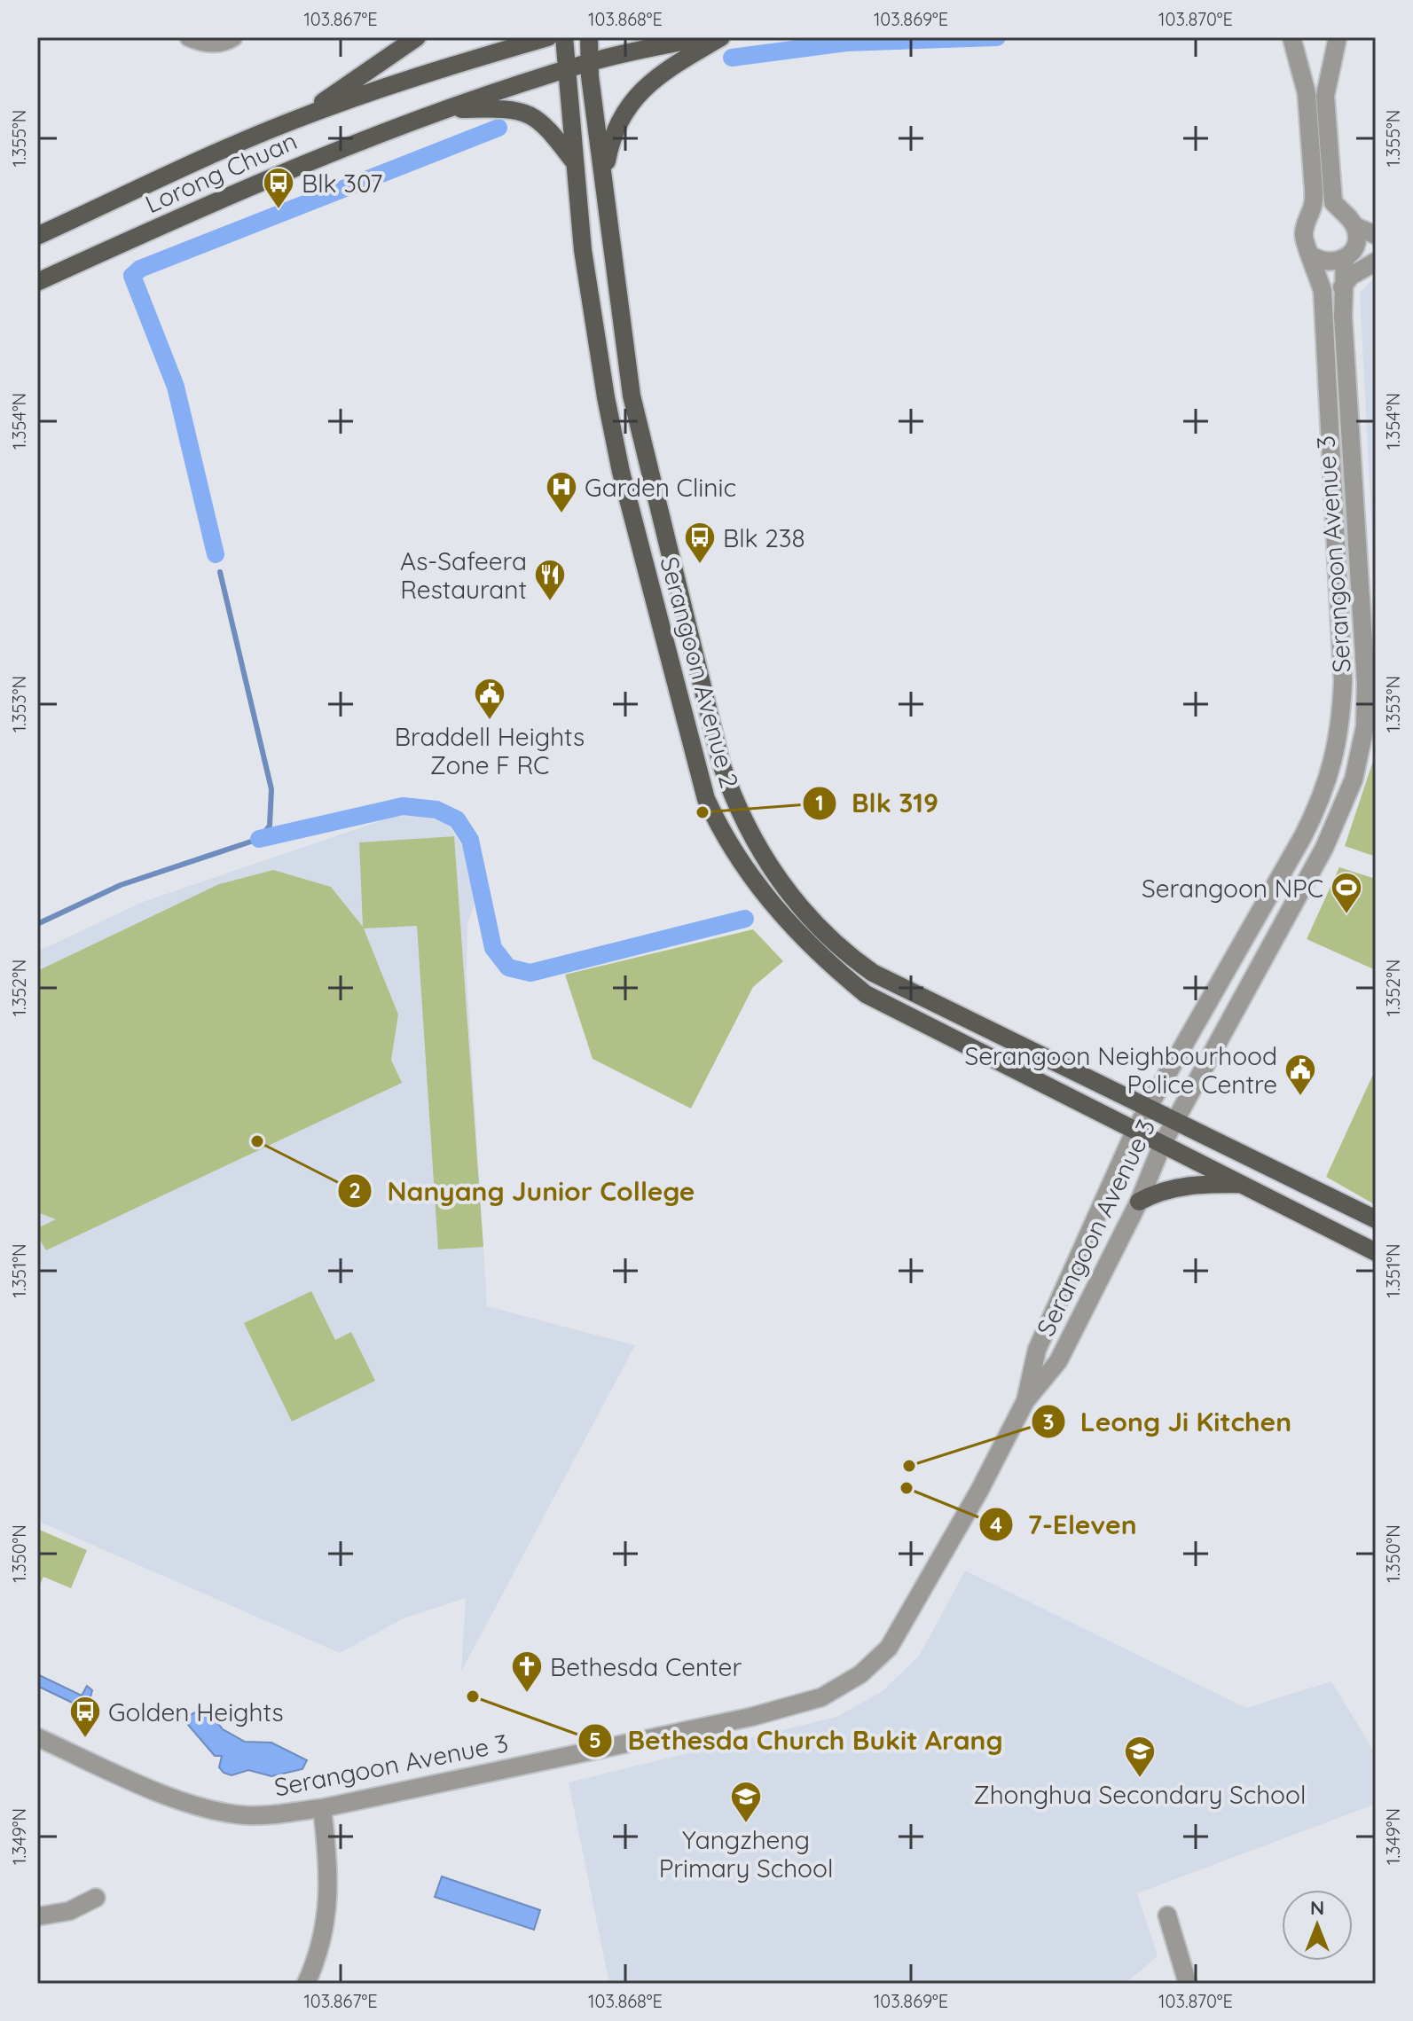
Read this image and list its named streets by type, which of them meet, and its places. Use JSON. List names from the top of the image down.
{
  "streets": {
    "main road": ["Lorong Chuan", "Serangoon Avenue 2"],
    "street": ["Serangoon Avenue 3"]
  },
  "crossings": [
    ["Lorong Chuan", "Serangoon Avenue 2"],
    ["Serangoon Avenue 3", "Serangoon Avenue 2"]
  ],
  "places": {
    "bus stop": ["Blk 307", "Blk 238", "Golden Heights"],
    "hospital": ["Garden Clinic"],
    "restaurant": ["As-Safeera Restaurant"],
    "public building": ["Braddell Heights Zone F RC", "Serangoon Neighbourhood Police Centre"],
    "other": [
      "Blk 319",
      "Nanyang Junior College",
      "Leong Ji Kitchen",
      "7-Eleven",
      "Bethesda Church Bukit Arang"
    ],
    "sports": ["Serangoon NPC"],
    "church": ["Bethesda Center"],
    "school or university": ["Zhonghua Secondary School", "Yangzheng Primary School"]
  },
  "north": "top",
  "coordinates": [
    "103.867°E",
    "103.868°E",
    "103.869°E",
    "103.870°E",
    "1.355°N",
    "1.354°N",
    "1.353°N",
    "1.352°N",
    "1.351°N",
    "1.350°N",
    "1.349°N"
  ]
}
